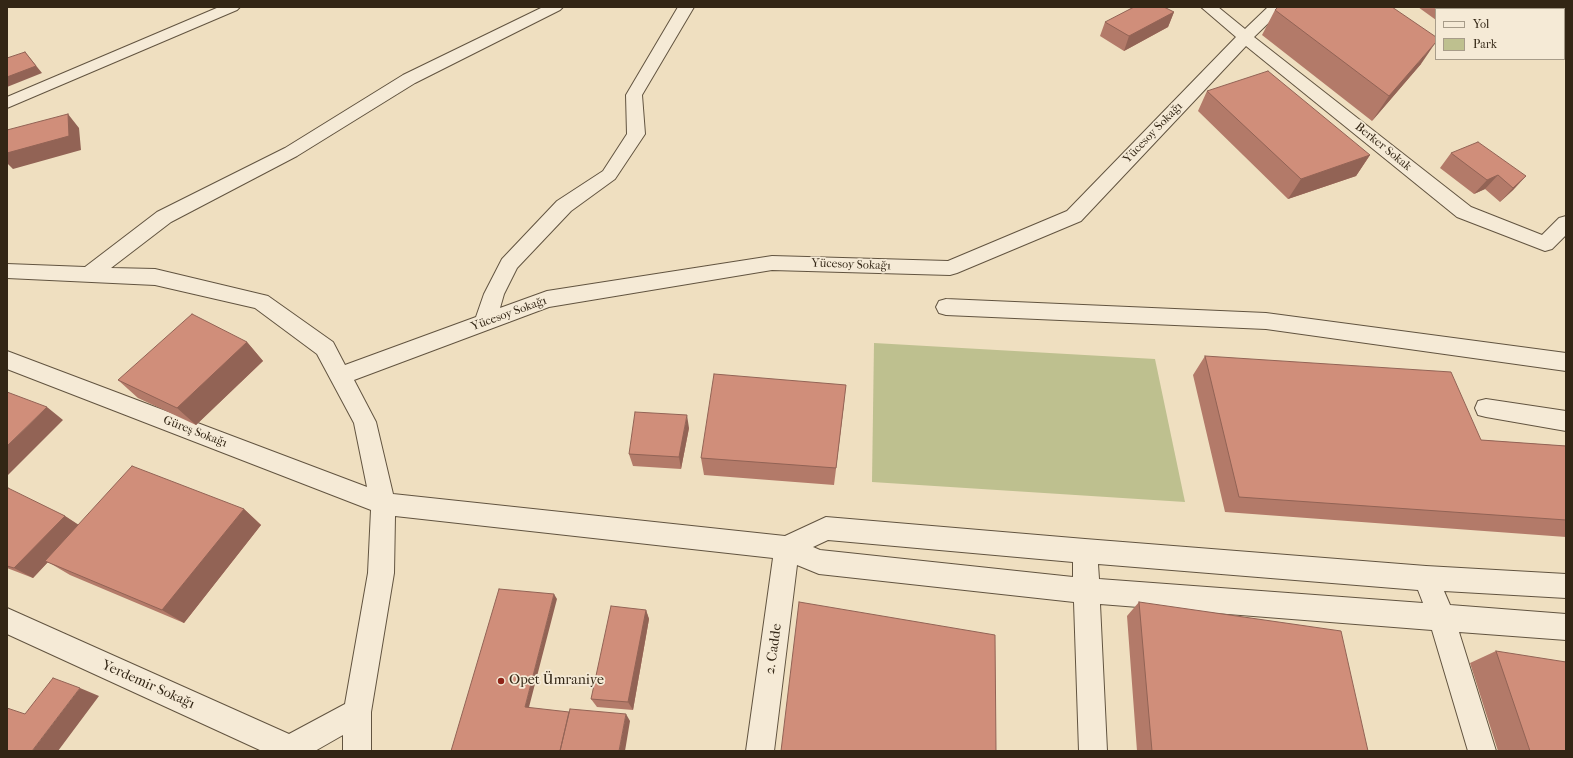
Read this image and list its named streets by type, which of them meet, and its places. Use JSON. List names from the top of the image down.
{
  "streets": {
    "street": [
      "Yücesoy Sokağı",
      "Berker Sokak",
      "Güreş Sokağı",
      "2. Cadde",
      "Yerdemir Sokağı"
    ]
  },
  "crossings": [
    ["Yücesoy Sokağı", "Berker Sokak"],
    ["Güreş Sokağı", "2. Cadde"]
  ],
  "places": ["Opet Ümraniye"],
  "legend": ["Yol", "Park"]
}
